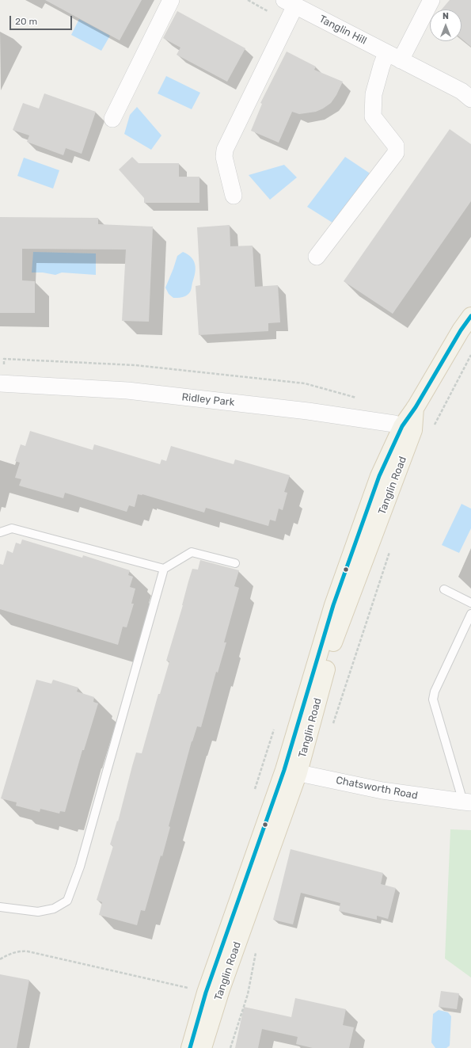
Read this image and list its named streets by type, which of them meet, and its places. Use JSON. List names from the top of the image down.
{
  "streets": {
    "main road": ["Tanglin Road"],
    "street": ["Tanglin Hill", "Ridley Park", "Chatsworth Road"]
  },
  "crossings": [
    ["Ridley Park", "Tanglin Road"],
    ["Tanglin Road", "Chatsworth Road"]
  ],
  "scale_bar": "20 m",
  "north": "top"
}
